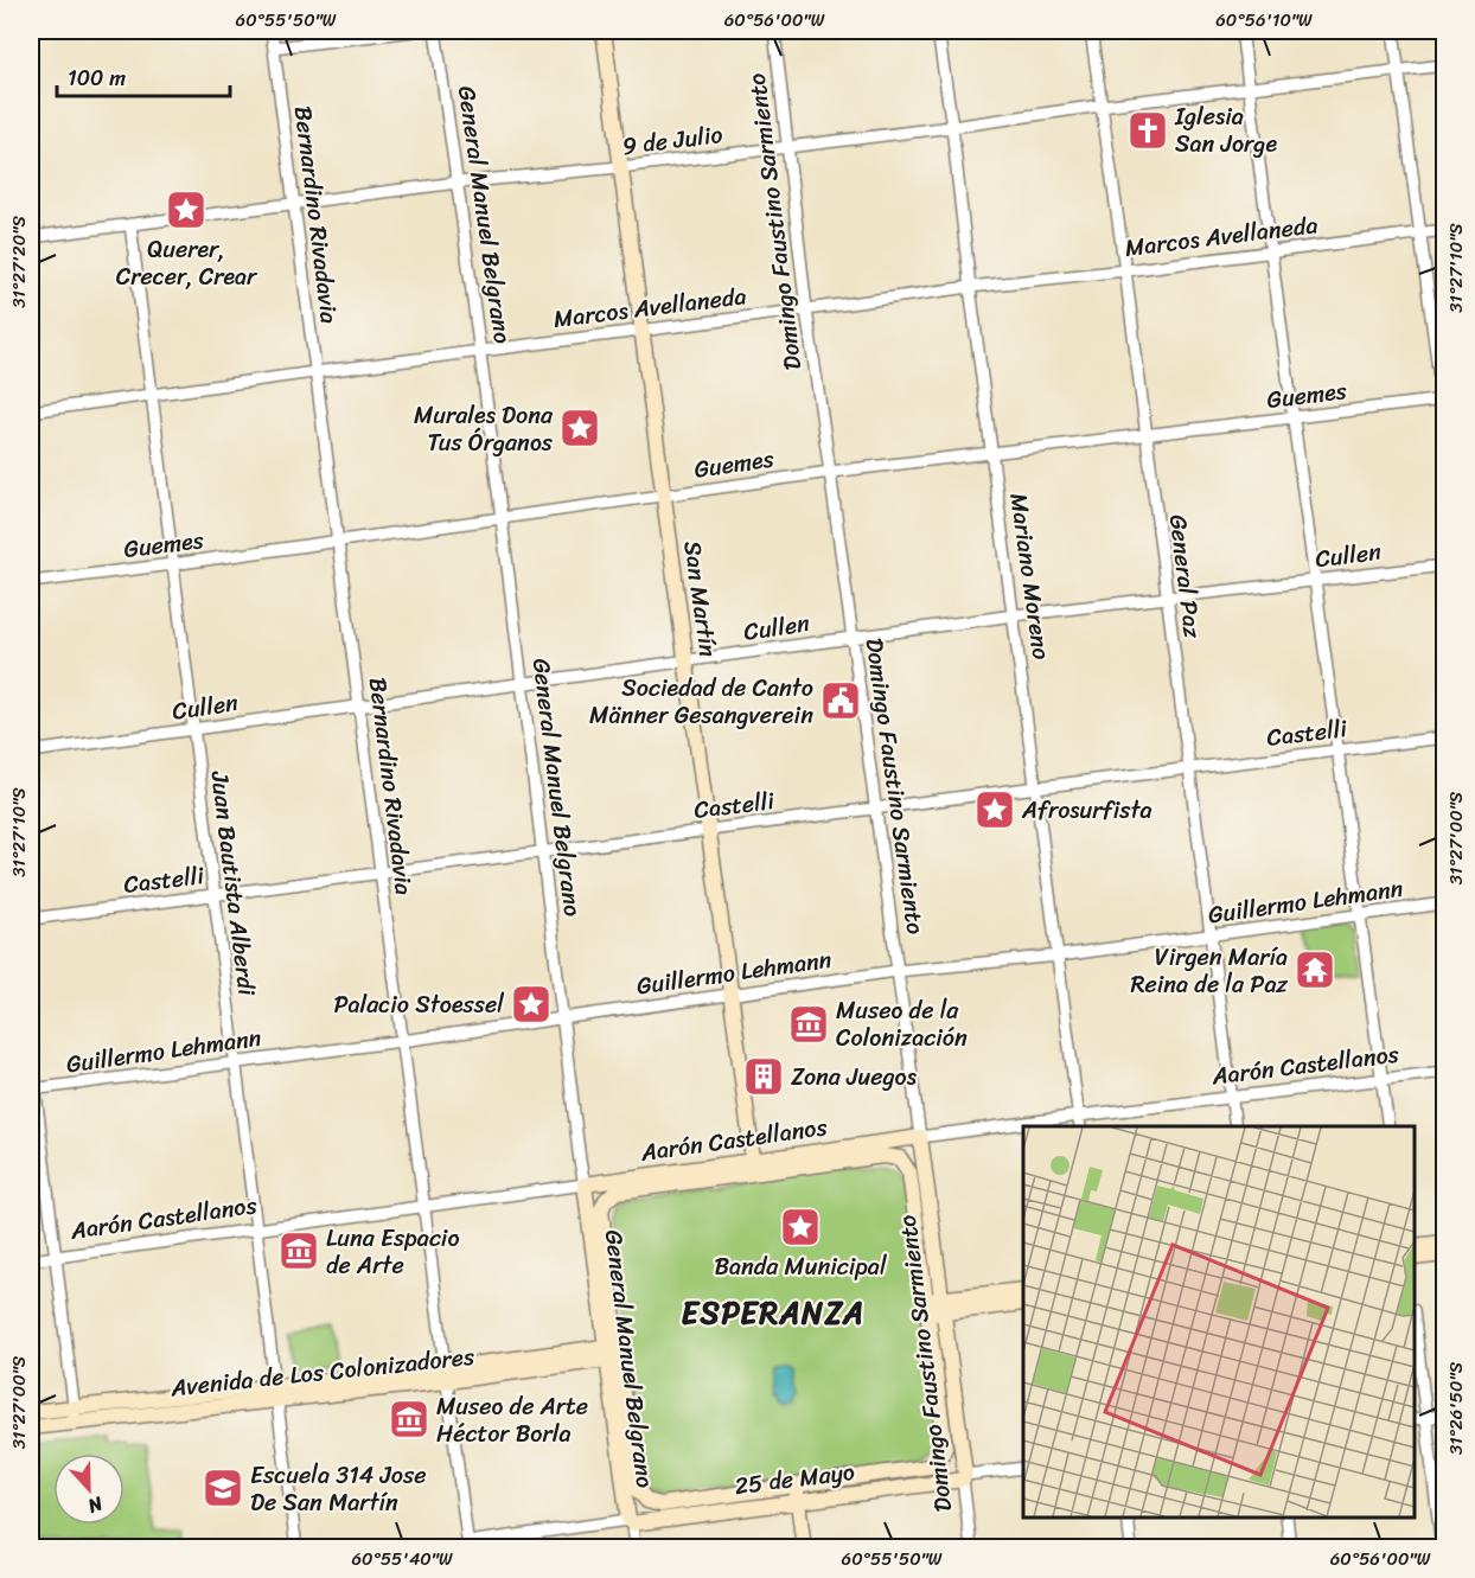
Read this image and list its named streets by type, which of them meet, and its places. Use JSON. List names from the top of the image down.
{
  "streets": {
    "main road": [
      "General Manuel Belgrano",
      "Domingo Faustino Sarmiento",
      "San Martín",
      "Aarón Castellanos",
      "Avenida de Los Colonizadores",
      "25 de Mayo"
    ],
    "street": [
      "9 de Julio",
      "Bernardino Rivadavia",
      "Marcos Avellaneda",
      "Guemes",
      "Cullen",
      "Mariano Moreno",
      "General Paz",
      "Castelli",
      "Juan Bautista Alberdi",
      "Guillermo Lehmann"
    ]
  },
  "crossings": [
    ["9 de Julio", "Bernardino Rivadavia"],
    ["9 de Julio", "General Manuel Belgrano"],
    ["9 de Julio", "Domingo Faustino Sarmiento"],
    ["9 de Julio", "Mariano Moreno"],
    ["9 de Julio", "General Paz"],
    ["9 de Julio", "San Martín"],
    ["9 de Julio", "Juan Bautista Alberdi"],
    ["Bernardino Rivadavia", "Marcos Avellaneda"],
    ["Bernardino Rivadavia", "Guemes"],
    ["Bernardino Rivadavia", "Cullen"],
    ["Bernardino Rivadavia", "Castelli"],
    ["Bernardino Rivadavia", "Guillermo Lehmann"],
    ["Bernardino Rivadavia", "Aarón Castellanos"],
    ["Bernardino Rivadavia", "Avenida de Los Colonizadores"],
    ["Bernardino Rivadavia", "25 de Mayo"],
    ["General Manuel Belgrano", "Marcos Avellaneda"],
    ["General Manuel Belgrano", "Guemes"],
    ["General Manuel Belgrano", "Cullen"],
    ["General Manuel Belgrano", "Castelli"],
    ["General Manuel Belgrano", "Guillermo Lehmann"],
    ["General Manuel Belgrano", "Aarón Castellanos"],
    ["General Manuel Belgrano", "Avenida de Los Colonizadores"],
    ["General Manuel Belgrano", "25 de Mayo"],
    ["Domingo Faustino Sarmiento", "Marcos Avellaneda"],
    ["Domingo Faustino Sarmiento", "Guemes"],
    ["Domingo Faustino Sarmiento", "Cullen"],
    ["Domingo Faustino Sarmiento", "Castelli"],
    ["Domingo Faustino Sarmiento", "Guillermo Lehmann"],
    ["Domingo Faustino Sarmiento", "Aarón Castellanos"],
    ["Domingo Faustino Sarmiento", "25 de Mayo"],
    ["Marcos Avellaneda", "Mariano Moreno"],
    ["Marcos Avellaneda", "General Paz"],
    ["Marcos Avellaneda", "San Martín"],
    ["Marcos Avellaneda", "Juan Bautista Alberdi"],
    ["Guemes", "Mariano Moreno"],
    ["Guemes", "General Paz"],
    ["Guemes", "San Martín"],
    ["Guemes", "Juan Bautista Alberdi"],
    ["Cullen", "Mariano Moreno"],
    ["Cullen", "General Paz"],
    ["Cullen", "San Martín"],
    ["Cullen", "Juan Bautista Alberdi"],
    ["Mariano Moreno", "Castelli"],
    ["Mariano Moreno", "Guillermo Lehmann"],
    ["Mariano Moreno", "Aarón Castellanos"],
    ["General Paz", "Castelli"],
    ["General Paz", "Guillermo Lehmann"],
    ["General Paz", "Aarón Castellanos"],
    ["San Martín", "Castelli"],
    ["San Martín", "Guillermo Lehmann"],
    ["San Martín", "Aarón Castellanos"],
    ["Castelli", "Juan Bautista Alberdi"],
    ["Juan Bautista Alberdi", "Guillermo Lehmann"],
    ["Juan Bautista Alberdi", "Aarón Castellanos"],
    ["Juan Bautista Alberdi", "Avenida de Los Colonizadores"]
  ],
  "districts": ["ESPERANZA"],
  "places": {
    "church": ["Iglesia San Jorge"],
    "place": [
      "Querer, Crecer, Crear",
      "Murales Dona Tus Órganos",
      "Afrosurfista",
      "Palacio Stoessel",
      "Banda Municipal"
    ],
    "public building": ["Sociedad de Canto Männer Gesangverein"],
    "temple": ["Virgen María Reina de la Paz"],
    "museum": ["Museo de la Colonización", "Luna Espacio de Arte", "Museo de Arte Héctor Borla"],
    "building": ["Zona Juegos"],
    "school or university": ["Escuela 314 Jose De San Martín"]
  },
  "scale_bar": "100 m",
  "north": "bottom",
  "coordinates": [
    "60°55'50\"W",
    "60°56'00\"W",
    "60°56'10\"W",
    "31°27'20\"S",
    "31°27'10\"S",
    "31°27'00\"S",
    "31°26'50\"S",
    "60°55'40\"W"
  ]
}
